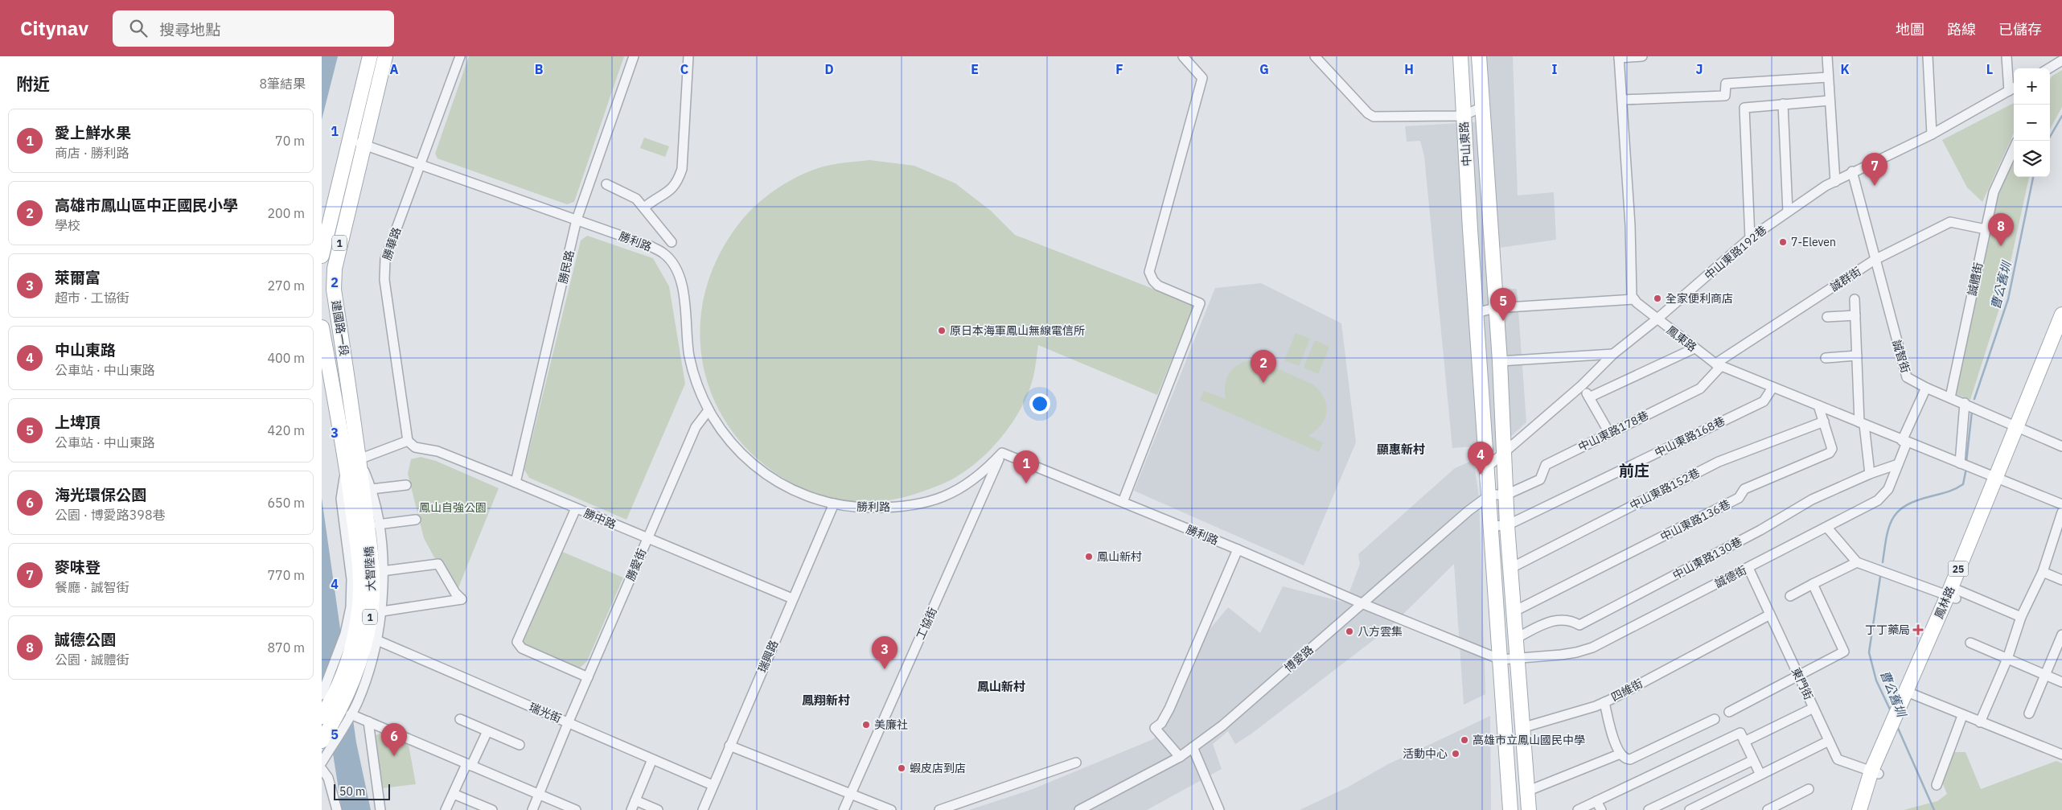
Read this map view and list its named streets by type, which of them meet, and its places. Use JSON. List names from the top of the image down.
{
  "streets": {
    "main road": [
      "中山東路",
      "1",
      "建國路一段",
      "大智陸橋",
      "25",
      "鳳林路"
    ],
    "street": [
      "勝利路",
      "勝華路",
      "中山東路192巷",
      "勝民路",
      "誠群街",
      "誠體街",
      "鳳東路",
      "誠智街",
      "中山東路178巷",
      "中山東路168巷",
      "中山東路152巷",
      "勝中路",
      "中山東路136巷",
      "中山東路130巷",
      "勝愛街",
      "誠德街",
      "工協街",
      "瑞興路",
      "博愛路",
      "東門街",
      "四維街",
      "瑞光街"
    ]
  },
  "crossings": [
    ["中山東路", "勝利路"],
    ["中山東路", "中山東路192巷"],
    ["中山東路", "中山東路178巷"],
    ["中山東路", "中山東路168巷"],
    ["中山東路", "中山東路152巷"],
    ["中山東路", "中山東路136巷"],
    ["中山東路", "中山東路130巷"],
    ["中山東路", "誠德街"],
    ["中山東路", "博愛路"],
    ["勝利路", "1"],
    ["勝利路", "勝華路"],
    ["勝利路", "勝民路"],
    ["勝利路", "建國路一段"],
    ["勝利路", "勝愛街"],
    ["勝利路", "誠德街"],
    ["勝利路", "工協街"],
    ["勝利路", "瑞興路"],
    ["勝利路", "博愛路"],
    ["勝華路", "勝中路"],
    ["中山東路192巷", "鳳東路"],
    ["中山東路192巷", "誠智街"],
    ["勝民路", "勝中路"],
    ["誠群街", "誠體街"],
    ["誠群街", "鳳東路"],
    ["誠群街", "誠智街"],
    ["誠群街", "中山東路178巷"],
    ["誠體街", "誠智街"],
    ["建國路一段", "大智陸橋"],
    ["鳳東路", "中山東路178巷"],
    ["鳳東路", "中山東路168巷"],
    ["鳳東路", "中山東路136巷"],
    ["鳳東路", "誠德街"],
    ["鳳東路", "鳳林路"],
    ["誠智街", "誠德街"],
    ["誠智街", "鳳林路"],
    ["中山東路152巷", "中山東路136巷"],
    ["勝中路", "勝愛街"],
    ["勝中路", "瑞興路"],
    ["中山東路130巷", "誠德街"],
    ["勝愛街", "瑞光街"],
    ["誠德街", "東門街"],
    ["鳳林路", "東門街"],
    ["瑞興路", "瑞光街"],
    ["東門街", "四維街"]
  ],
  "districts": [
    "顯惠新村",
    "前庄",
    "鳳山新村",
    "鳳翔新村"
  ],
  "water": ["曹公舊圳"],
  "parks": ["鳳山自強公園"],
  "places": {
    "other": [
      "7-Eleven",
      "全家便利商店",
      "原日本海軍鳳山無線電信所",
      "鳳山新村",
      "八方雲集",
      "美廉社",
      "高雄市立鳳山國民中學",
      "活動中心",
      "蝦皮店到店"
    ],
    "health": ["丁丁藥局"]
  },
  "scale_bar": "50 m",
  "page": {
    "header": "Citynav",
    "search": "搜尋地點",
    "nav": ["地圖", "路線", "已儲存"],
    "heading": ["附近", "8筆結果"],
    "map_buttons": ["+", "−"],
    "list": [
      {
        "mark": "1",
        "name": "愛上鮮水果",
        "note": "商店 · 勝利路",
        "value": "70 m"
      },
      {
        "mark": "2",
        "name": "高雄市鳳山區中正國民小學",
        "note": "學校",
        "value": "200 m"
      },
      {
        "mark": "3",
        "name": "萊爾富",
        "note": "超市 · 工協街",
        "value": "270 m"
      },
      {
        "mark": "4",
        "name": "中山東路",
        "note": "公車站 · 中山東路",
        "value": "400 m"
      },
      {
        "mark": "5",
        "name": "上埤頂",
        "note": "公車站 · 中山東路",
        "value": "420 m"
      },
      {
        "mark": "6",
        "name": "海光環保公園",
        "note": "公園 · 博愛路398巷",
        "value": "650 m"
      },
      {
        "mark": "7",
        "name": "麥味登",
        "note": "餐廳 · 誠智街",
        "value": "770 m"
      },
      {
        "mark": "8",
        "name": "誠德公園",
        "note": "公園 · 誠體街",
        "value": "870 m"
      }
    ],
    "pins": [
      "7",
      "8",
      "5",
      "2",
      "4",
      "1",
      "3",
      "6"
    ],
    "scale": "50 m"
  },
  "grid": {
    "columns": [
      "A",
      "B",
      "C",
      "D",
      "E",
      "F",
      "G",
      "H",
      "I",
      "J",
      "K",
      "L"
    ],
    "rows": [
      "1",
      "2",
      "3",
      "4",
      "5"
    ]
  }
}
